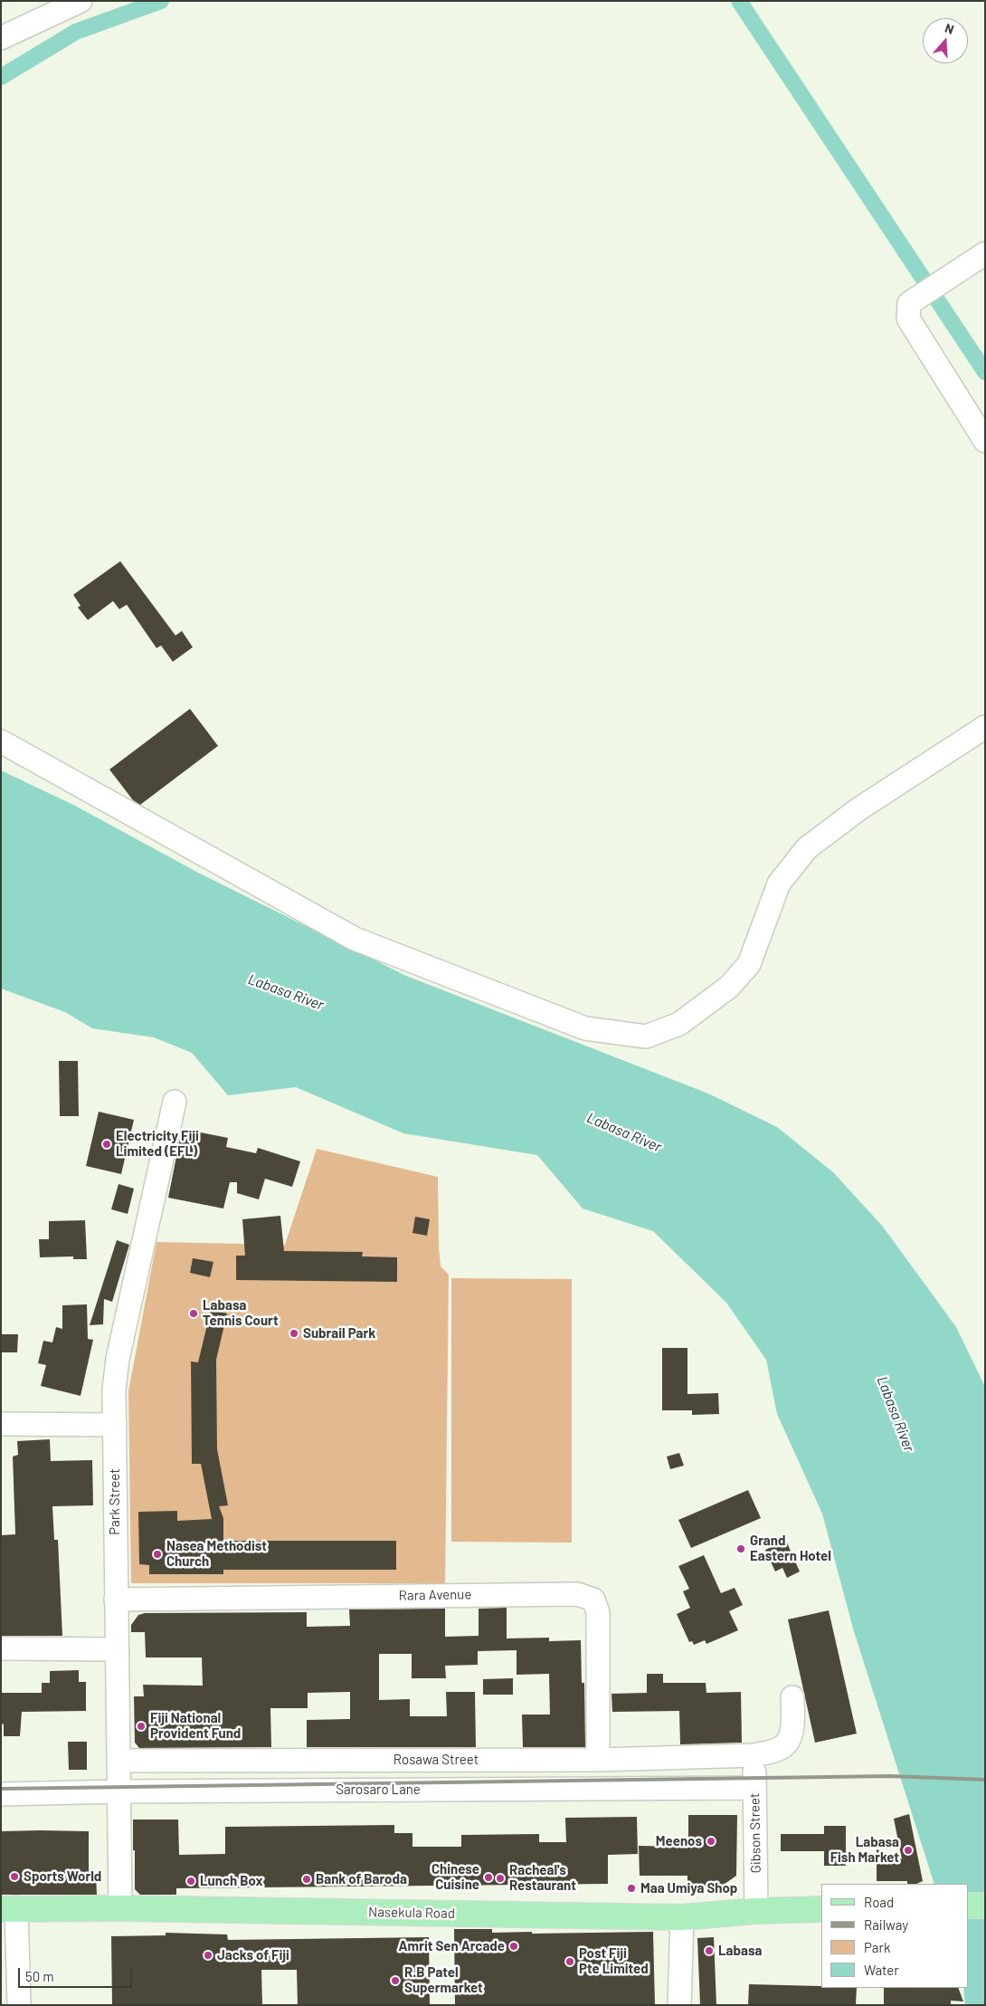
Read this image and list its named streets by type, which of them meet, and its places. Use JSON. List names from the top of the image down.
{
  "streets": {
    "main road": ["Nasekula Road"],
    "street": [
      "Park Street",
      "Rara Avenue",
      "Rosawa Street",
      "Sarosaro Lane",
      "Gibson Street"
    ]
  },
  "crossings": [
    ["Park Street", "Rara Avenue"],
    ["Park Street", "Rosawa Street"],
    ["Park Street", "Sarosaro Lane"],
    ["Park Street", "Nasekula Road"],
    ["Rara Avenue", "Rosawa Street"],
    ["Rosawa Street", "Gibson Street"],
    ["Sarosaro Lane", "Gibson Street"],
    ["Gibson Street", "Nasekula Road"]
  ],
  "water": ["Labasa River"],
  "places": [
    "Electricity Fiji Limited (EFL)",
    "Labasa Tennis Court",
    "Subrail Park",
    "Grand Eastern Hotel",
    "Nasea Methodist Church",
    "Fiji National Provident Fund",
    "Meenos",
    "Labasa Fish Market",
    "Sports World",
    "Chinese Cuisine",
    "Racheal's Restaurant",
    "Bank of Baroda",
    "Lunch Box",
    "Maa Umiya Shop",
    "Amrit Sen Arcade",
    "Labasa",
    "Jacks of Fiji",
    "Post Fiji Pte Limited",
    "R.B Patel Supermarket"
  ],
  "legend": [
    "Road",
    "Railway",
    "Park",
    "Water"
  ],
  "scale_bar": "50 m",
  "north": "top"
}
